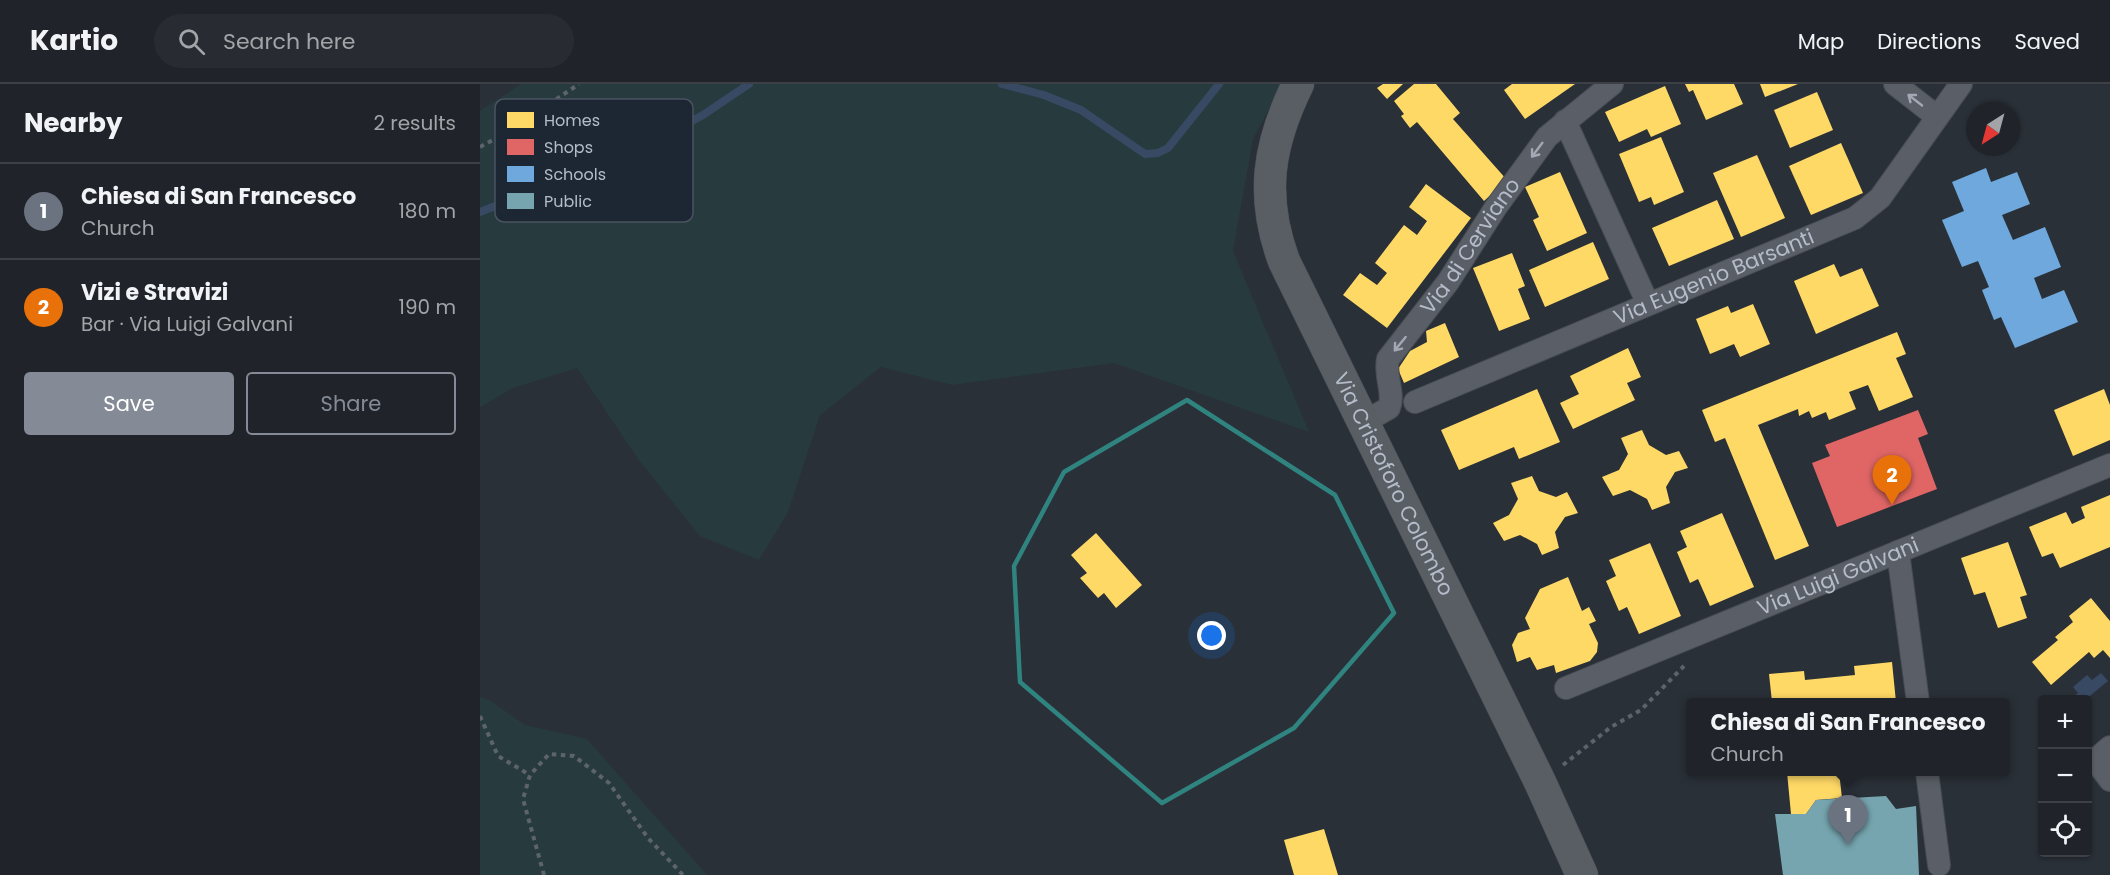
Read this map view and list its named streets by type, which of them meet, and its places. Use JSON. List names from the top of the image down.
{
  "streets": {
    "main road": ["Via Cristoforo Colombo"],
    "street": ["Via di Cerviano", "Via Eugenio Barsanti", "Via Luigi Galvani"]
  },
  "crossings": [
    ["Via di Cerviano", "Via Cristoforo Colombo"]
  ],
  "one_way": ["Via di Cerviano"],
  "legend": [
    "Homes",
    "Shops",
    "Schools",
    "Public"
  ],
  "north": "bottom left",
  "page": {
    "header": "Kartio",
    "search": "Search here",
    "nav": ["Map", "Directions", "Saved"],
    "heading": ["Nearby", "2 results"],
    "list": [
      {
        "mark": "1",
        "name": "Chiesa di San Francesco",
        "note": "Church",
        "value": "180 m"
      },
      {
        "mark": "2",
        "name": "Vizi e Stravizi",
        "note": "Bar · Via Luigi Galvani",
        "value": "190 m"
      }
    ],
    "buttons": ["Save", "Share"],
    "pins": ["2", "1"],
    "map_buttons": ["+", "−"],
    "popup": ["Chiesa di San Francesco", "Church"]
  }
}
